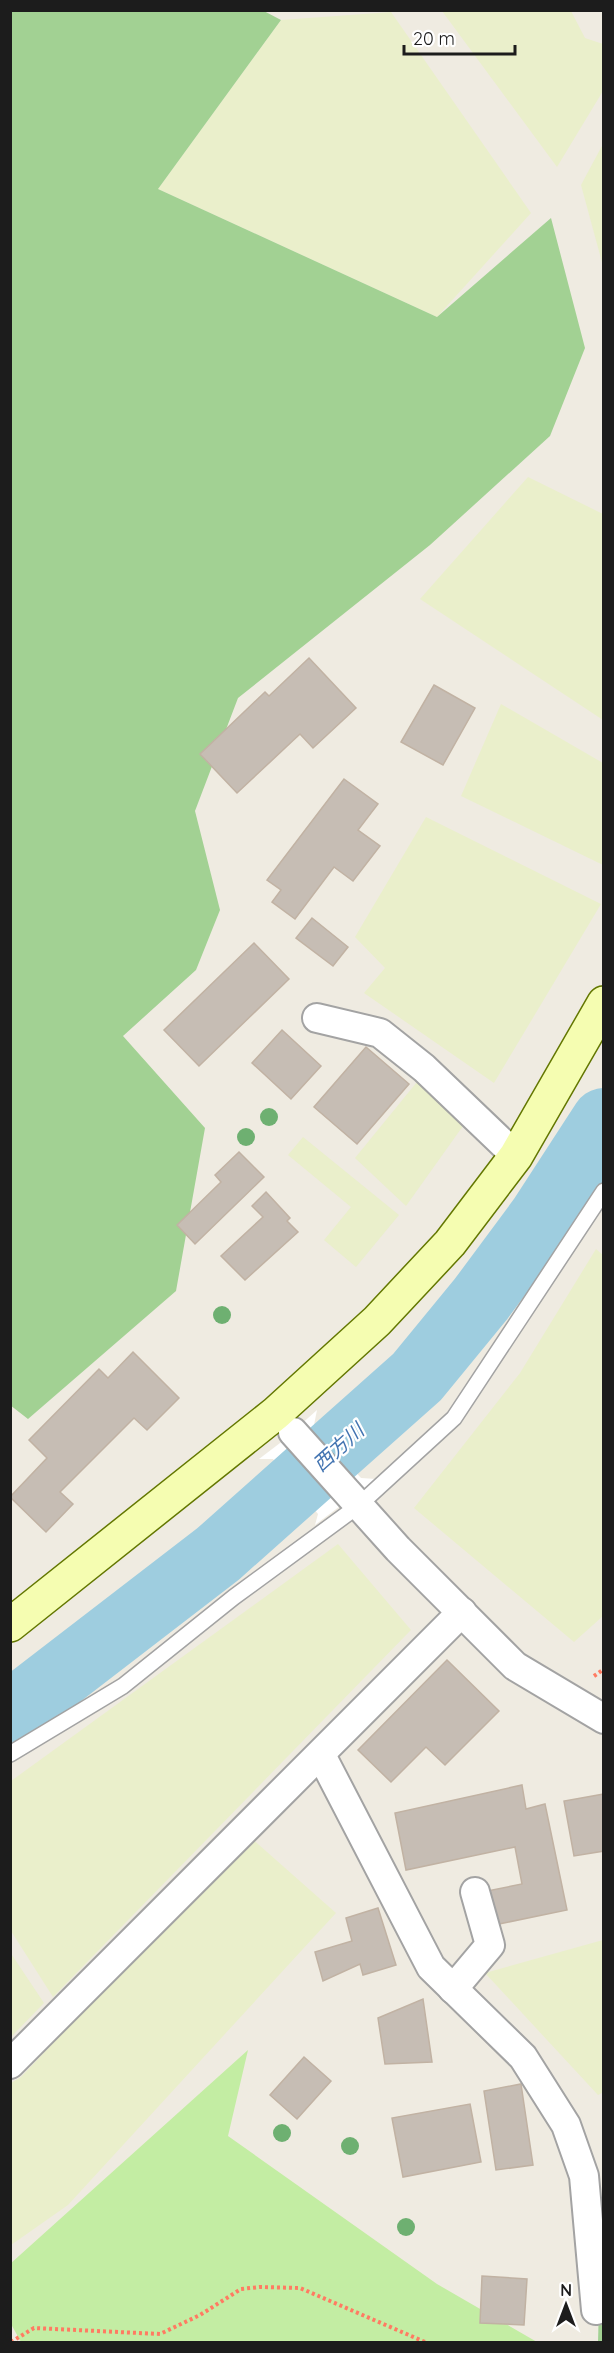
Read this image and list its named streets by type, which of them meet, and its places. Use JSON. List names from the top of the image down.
{
  "water": ["西方川"],
  "scale_bar": "20 m",
  "north": "top"
}
